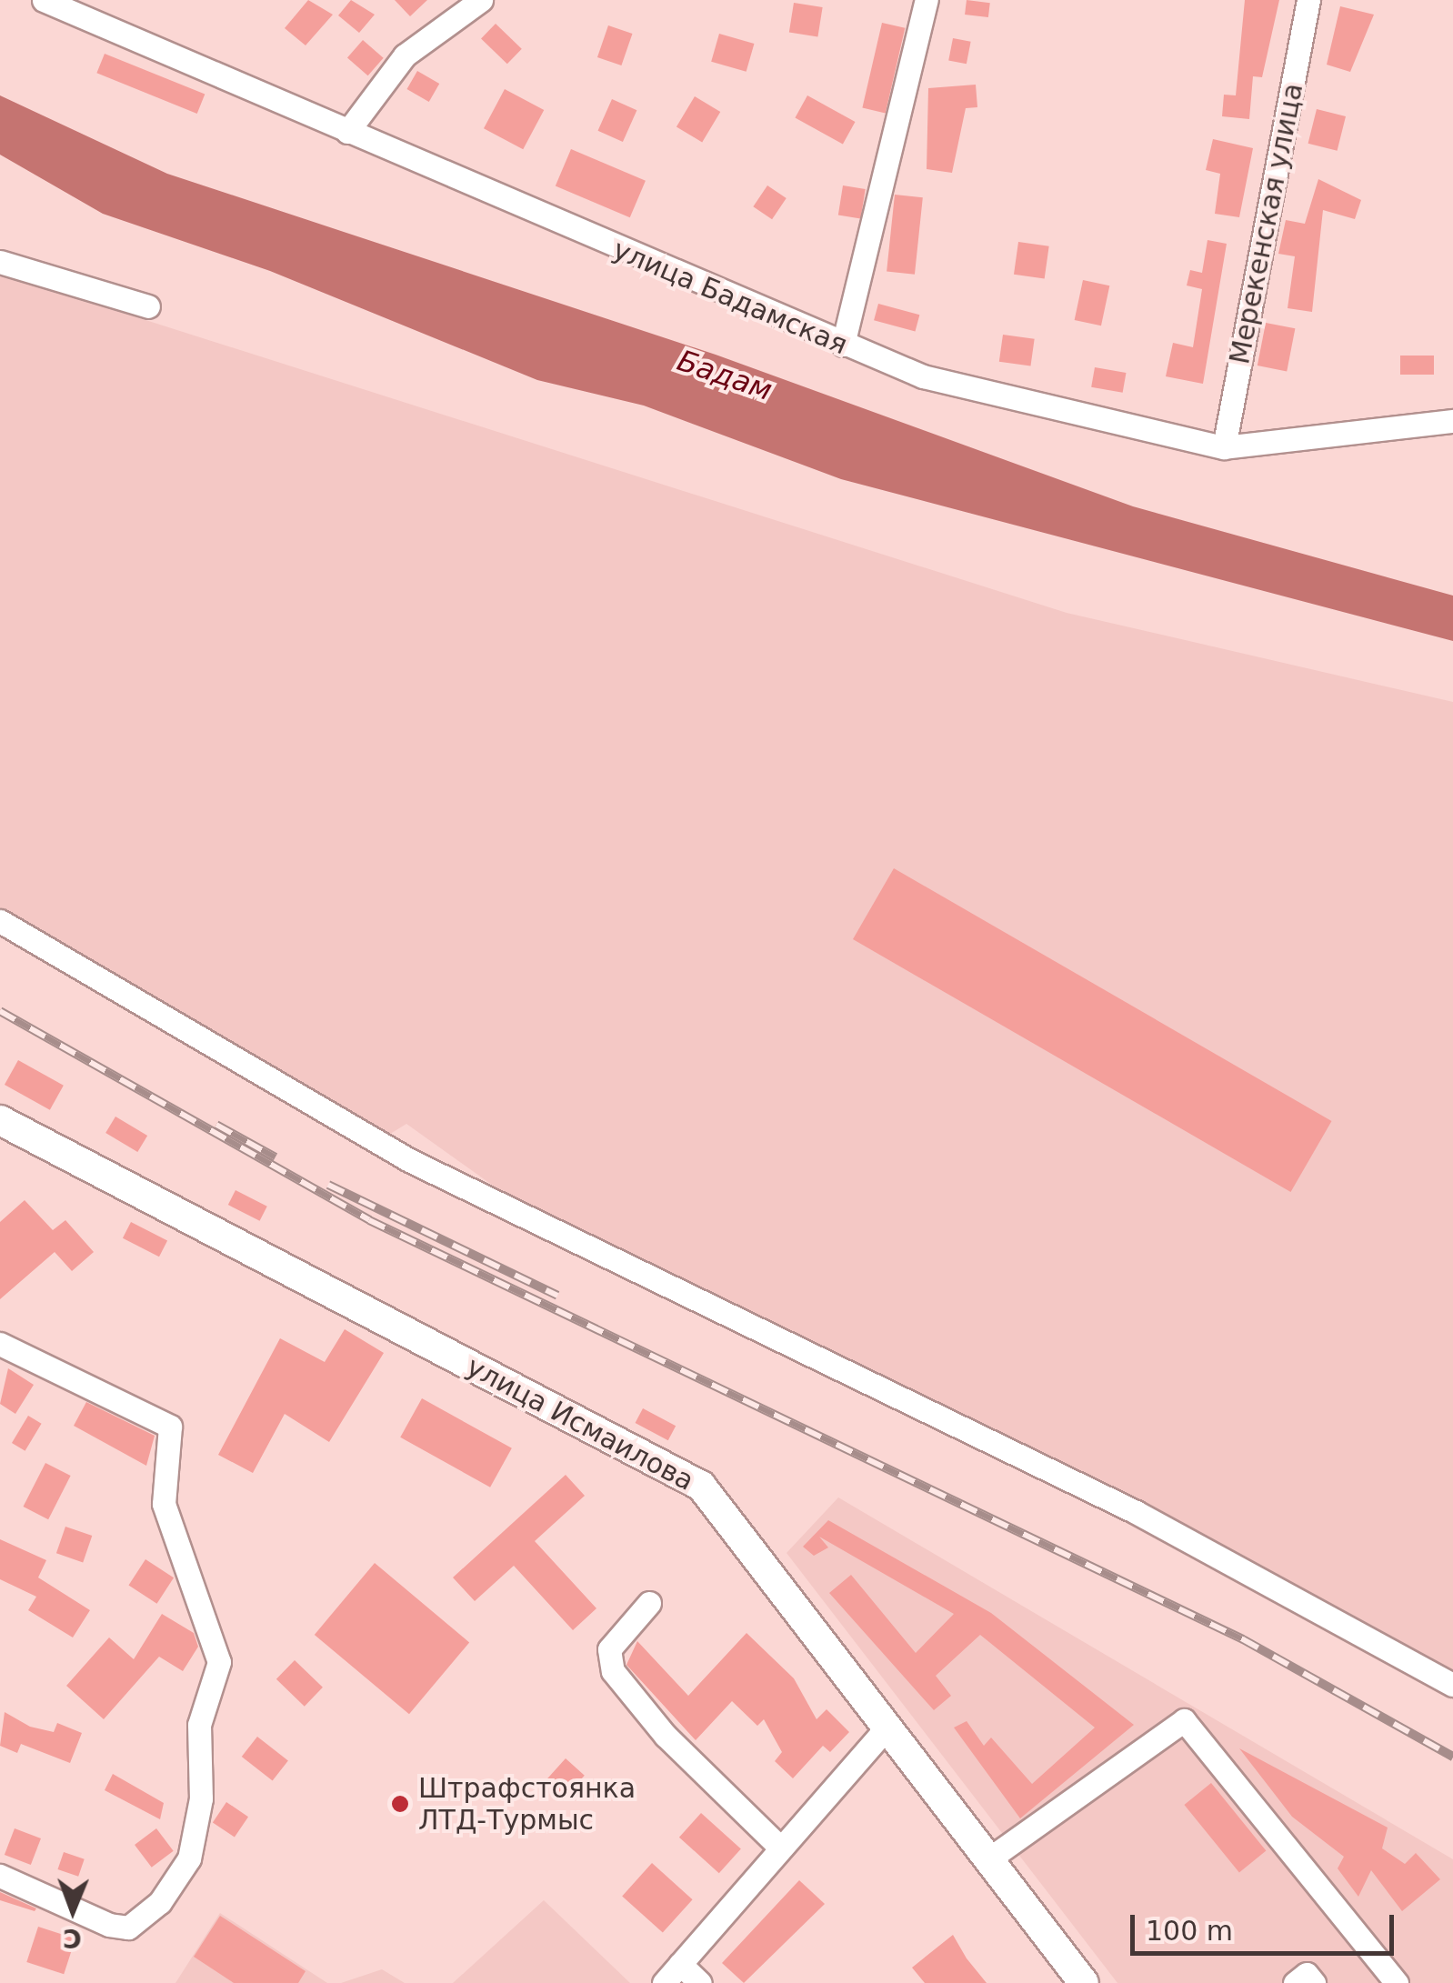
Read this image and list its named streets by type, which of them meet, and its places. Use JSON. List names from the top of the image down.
{
  "streets": {
    "main road": ["улица Исмаилова"],
    "street": ["Мерекенская улица", "улица Бадамская"]
  },
  "crossings": [
    ["Мерекенская улица", "улица Бадамская"]
  ],
  "water": ["Бадам"],
  "places": ["Штрафстоянка ЛТД-Турмыс"],
  "scale_bar": "100 m",
  "north": "bottom"
}
